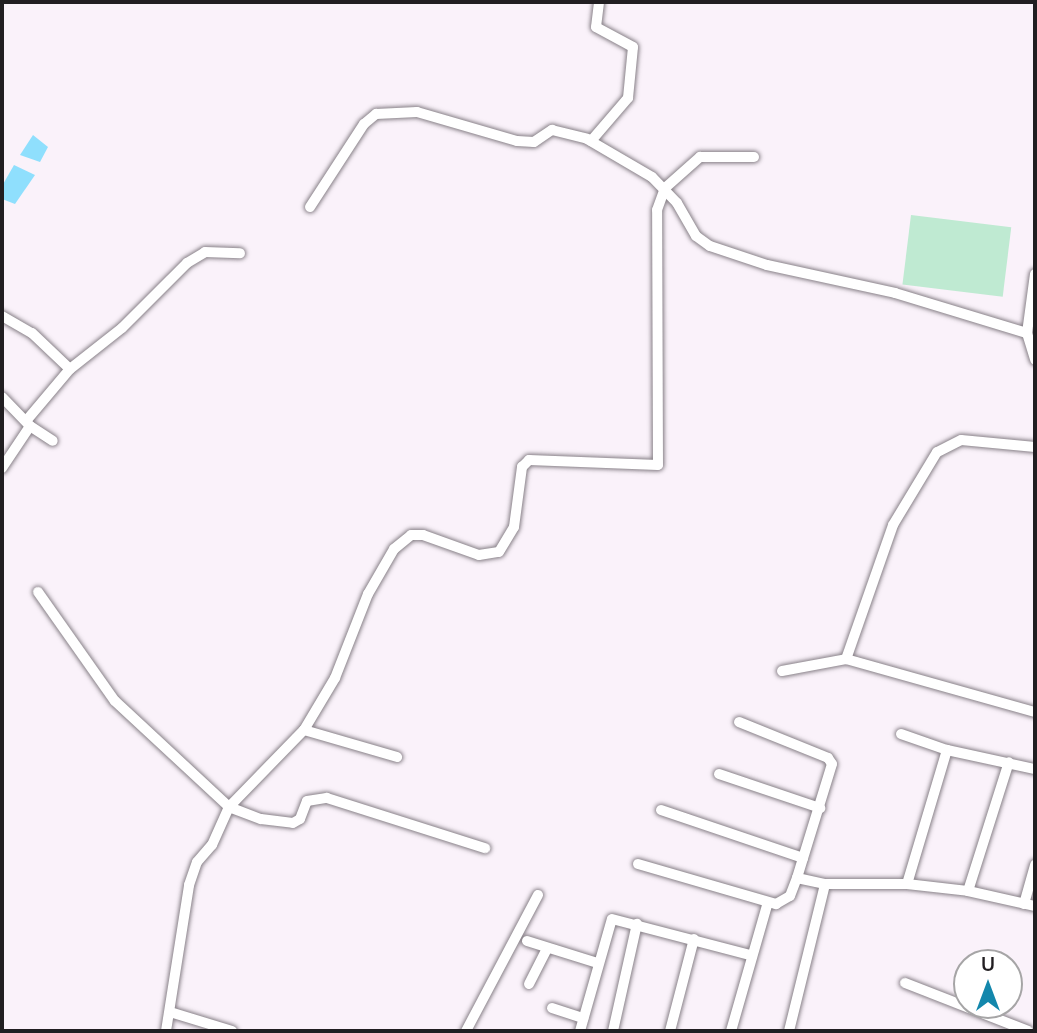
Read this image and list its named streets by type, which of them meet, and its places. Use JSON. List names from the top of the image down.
{
  "north": "top"
}
